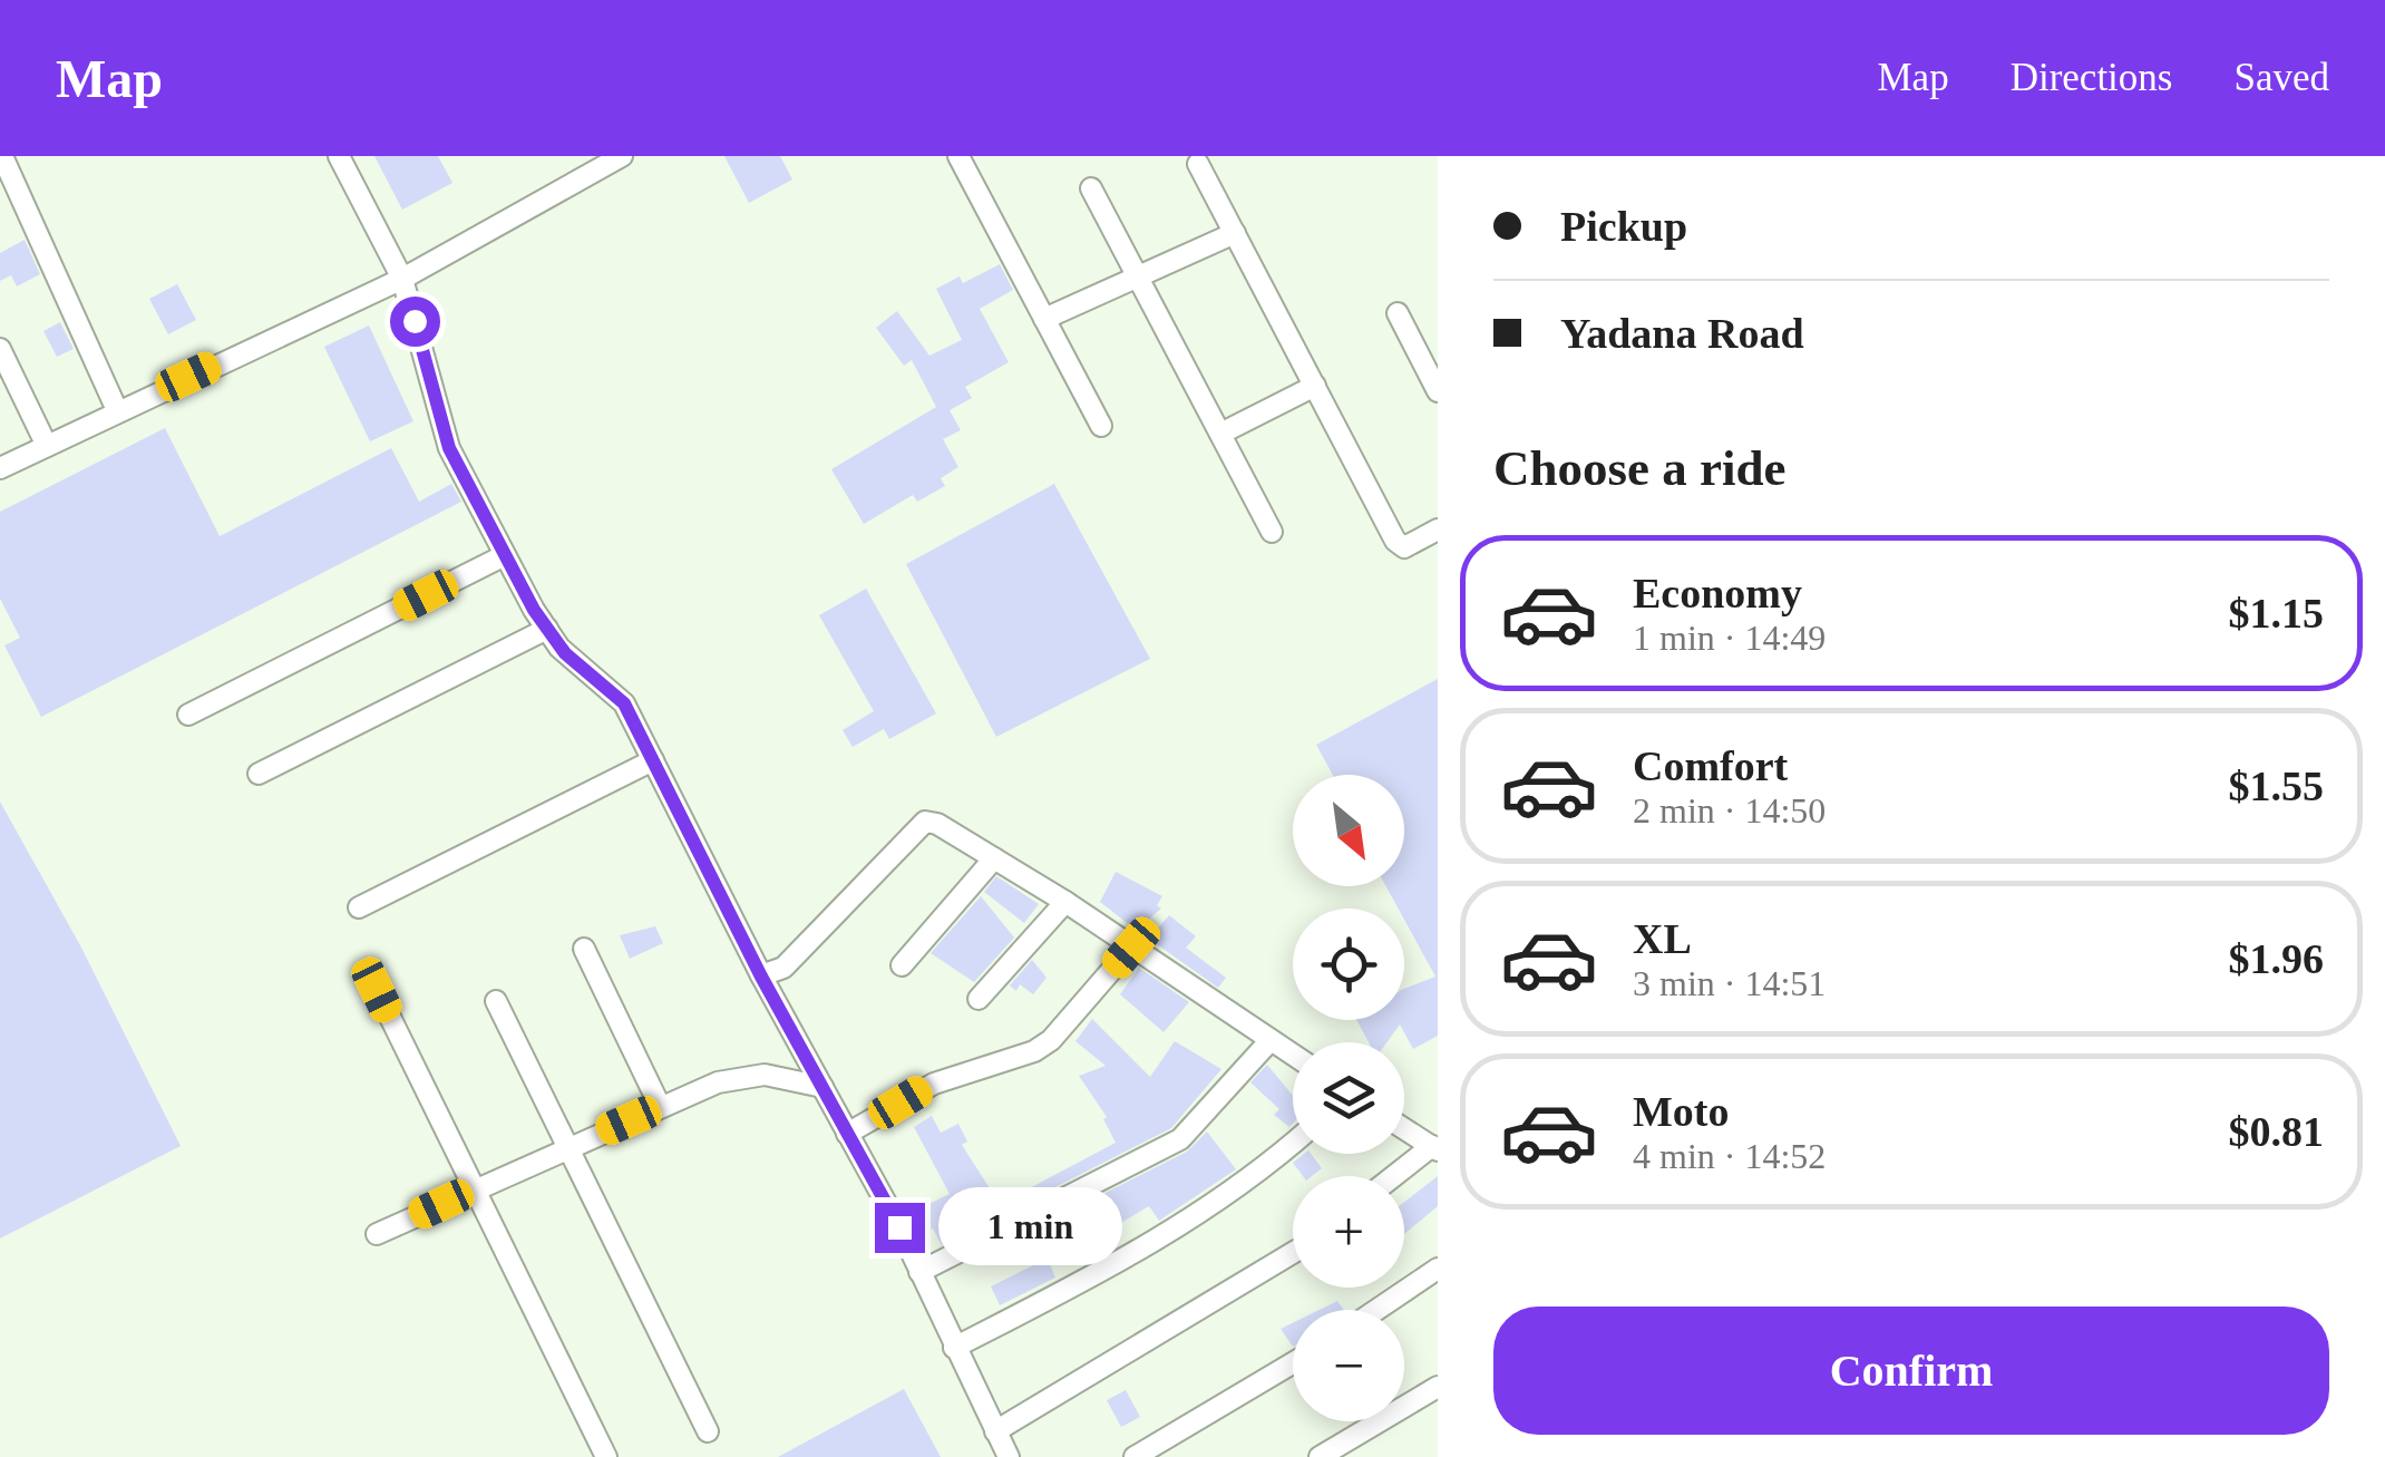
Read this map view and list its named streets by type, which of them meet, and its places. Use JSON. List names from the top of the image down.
{
  "north": "bottom right",
  "page": {
    "header": "Map",
    "nav": ["Map", "Directions", "Saved"],
    "banner": ["Pickup", "Yadana Road"],
    "heading": "Choose a ride",
    "list": [
      {
        "name": "Economy",
        "note": "1 min · 14:49",
        "value": "$1.15"
      },
      {
        "name": "Comfort",
        "note": "2 min · 14:50",
        "value": "$1.55"
      },
      {
        "name": "XL",
        "note": "3 min · 14:51",
        "value": "$1.96"
      },
      {
        "name": "Moto",
        "note": "4 min · 14:52",
        "value": "$0.81"
      }
    ],
    "map_buttons": ["+", "−"],
    "bubble": "1 min",
    "buttons": "Confirm"
  }
}
